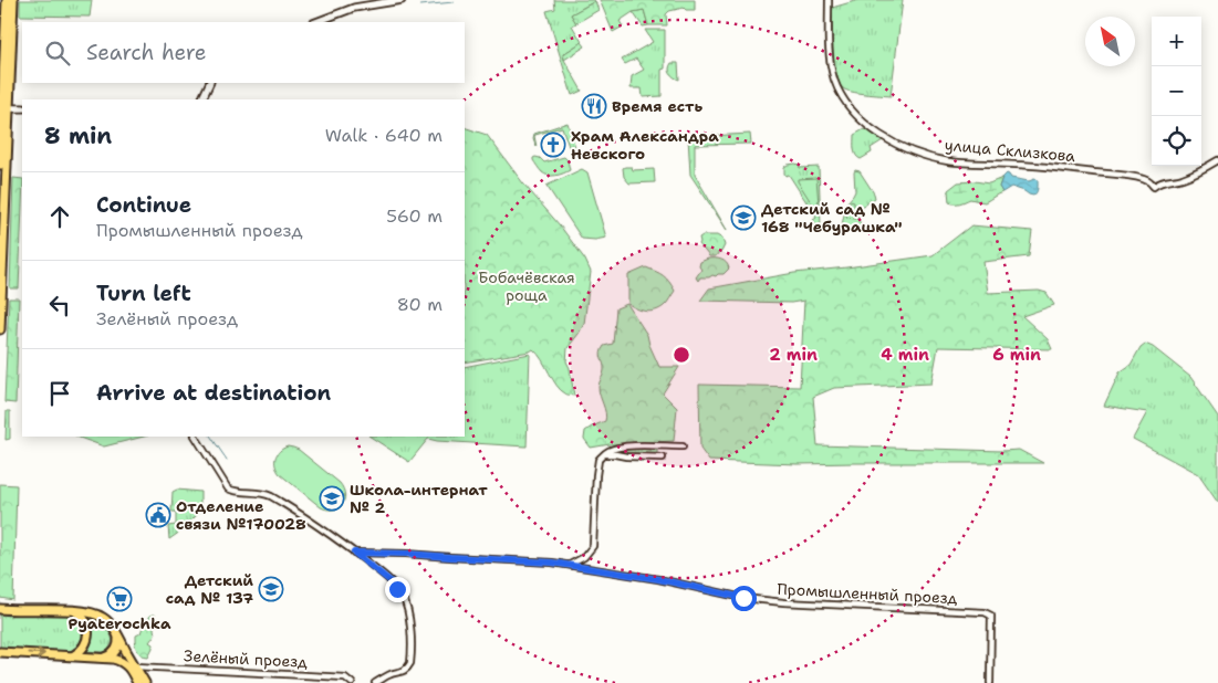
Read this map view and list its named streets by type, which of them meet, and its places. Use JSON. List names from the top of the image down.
{
  "streets": {
    "street": ["улица Склизкова", "Промышленный проезд", "Зелёный проезд"]
  },
  "parks": ["Бобачёвская роща"],
  "places": {
    "restaurant": ["Время есть"],
    "church": ["Храм Александра Невского"],
    "school or university": ["Детский сад № 168 \"Чебурашка\"", "Школа-интернат № 2", "Детский сад № 137"],
    "public building": ["Отделение связи №170028"],
    "supermarket": ["Pyaterochka"]
  },
  "north": "top left",
  "page": {
    "map_buttons": ["+", "−"],
    "search": "Search here",
    "heading": ["8 min", "Walk · 640 m"],
    "list": [
      ["Continue", "Промышленный проезд", "560 m"],
      ["Turn left", "Зелёный проезд", "80 m"],
      "Arrive at destination"
    ]
  },
  "rings": ["2 min", "4 min", "6 min"]
}
